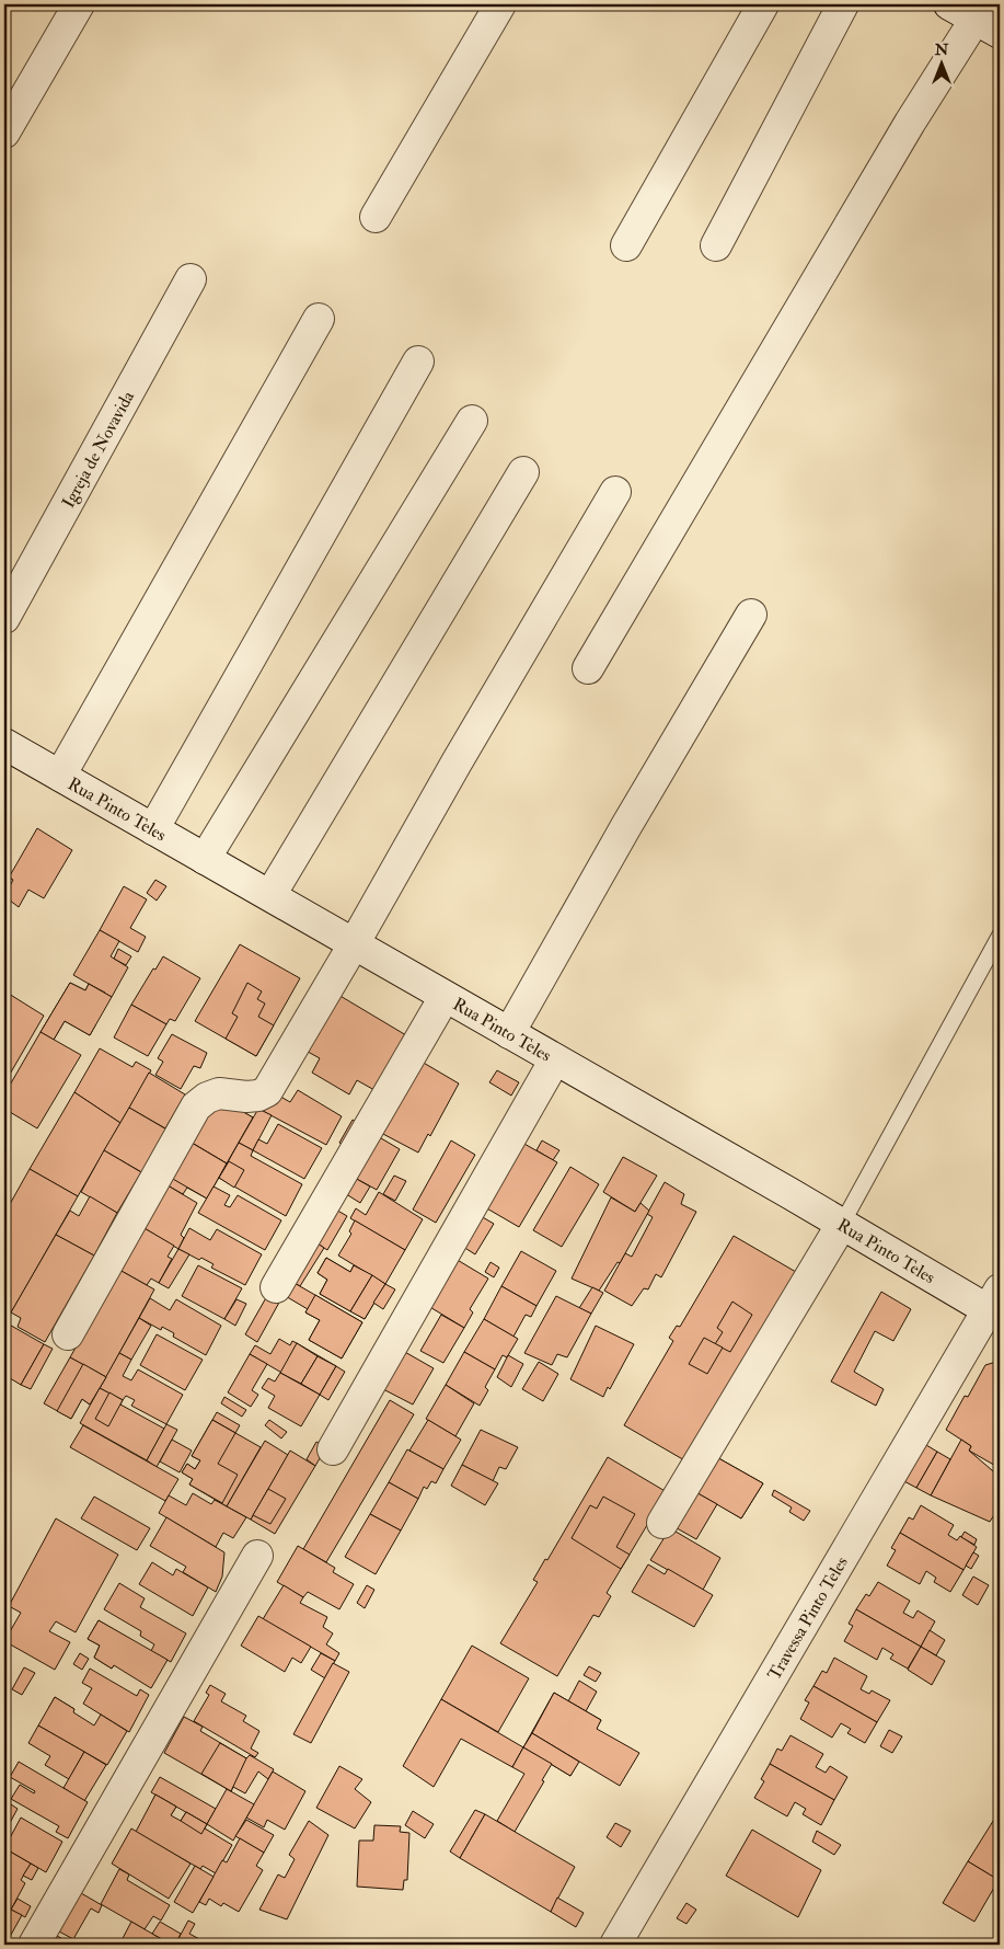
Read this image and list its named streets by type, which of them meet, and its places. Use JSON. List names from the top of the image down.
{
  "streets": {
    "street": ["Igreja de Novavida", "Rua Pinto Teles", "Travessa Pinto Teles"]
  },
  "crossings": [
    ["Rua Pinto Teles", "Travessa Pinto Teles"]
  ],
  "north": "top"
}
